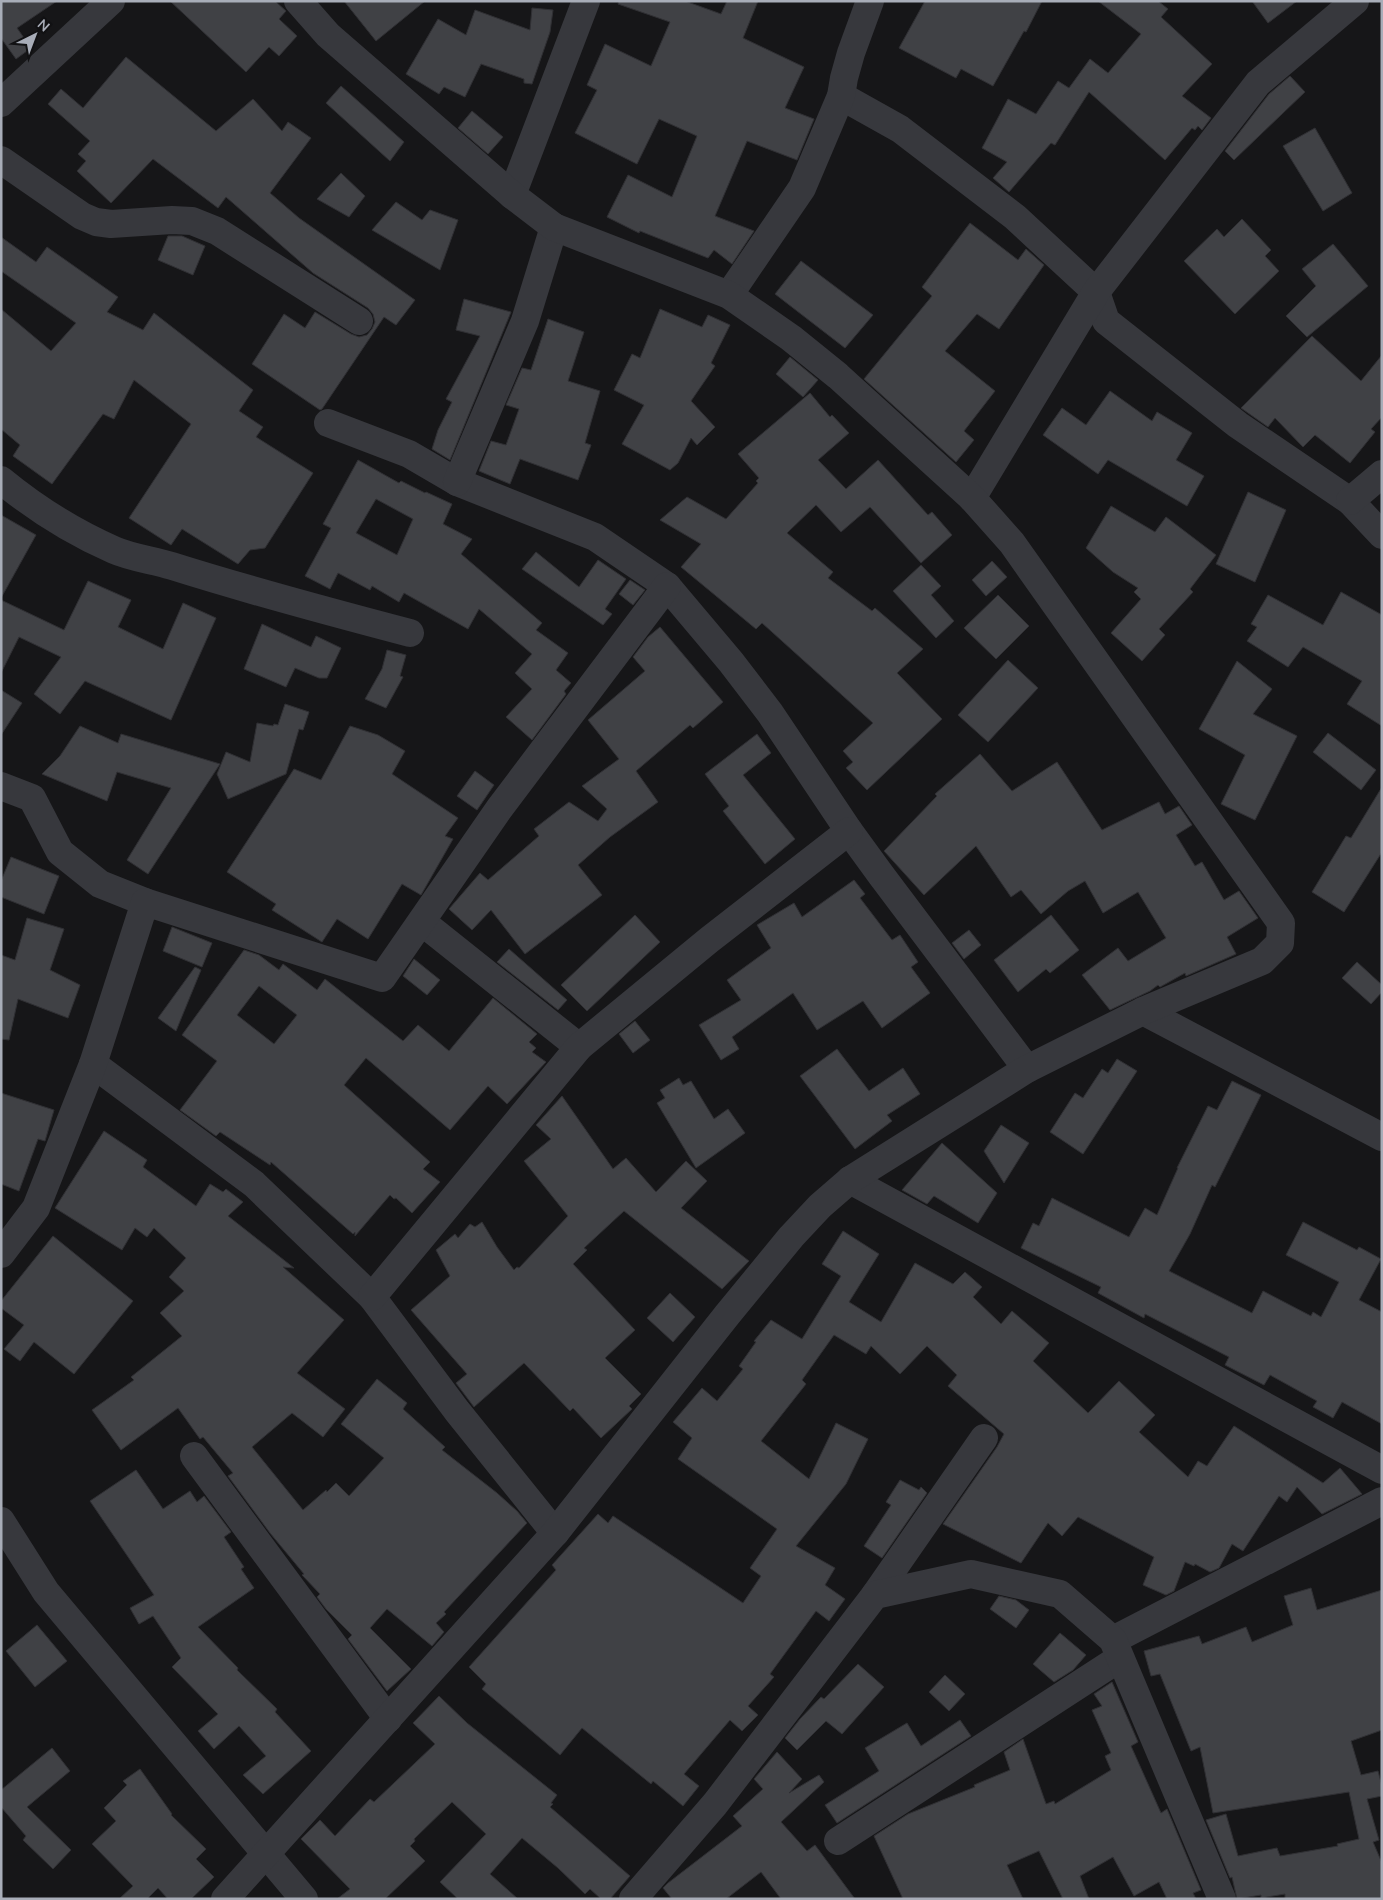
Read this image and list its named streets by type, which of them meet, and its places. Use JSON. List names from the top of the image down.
{
  "north": "top right"
}
